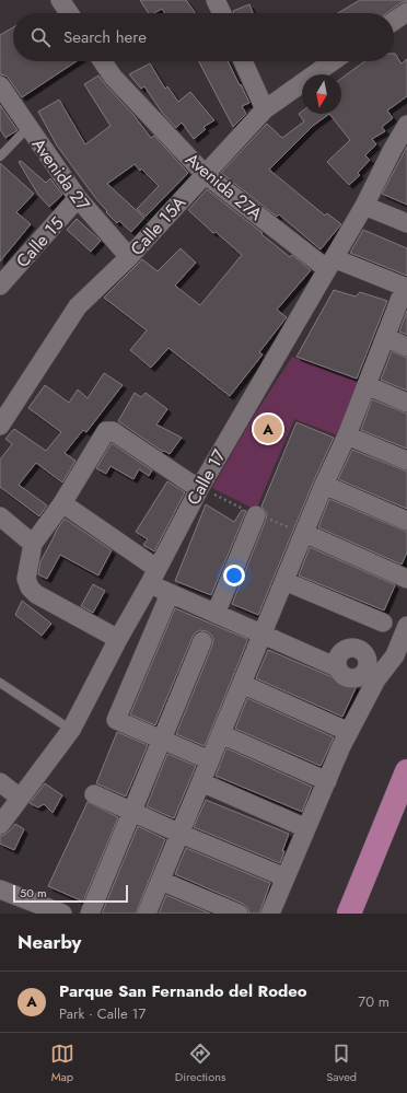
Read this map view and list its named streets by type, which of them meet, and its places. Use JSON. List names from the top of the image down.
{
  "streets": {
    "street": [
      "Avenida 27",
      "Avenida 27A",
      "Calle 15A",
      "Calle 15",
      "Calle 17"
    ]
  },
  "crossings": [
    ["Avenida 27", "Calle 15A"],
    ["Avenida 27", "Calle 15"],
    ["Avenida 27A", "Calle 15A"],
    ["Avenida 27A", "Calle 17"]
  ],
  "scale_bar": "50 m",
  "north": "bottom",
  "page": {
    "search": "Search here",
    "pins": "A",
    "scale": "50 m",
    "heading": "Nearby",
    "list": [
      {
        "mark": "A",
        "name": "Parque San Fernando del Rodeo",
        "note": "Park · Calle 17",
        "value": "70 m"
      }
    ],
    "nav": ["Map", "Directions", "Saved"]
  }
}
